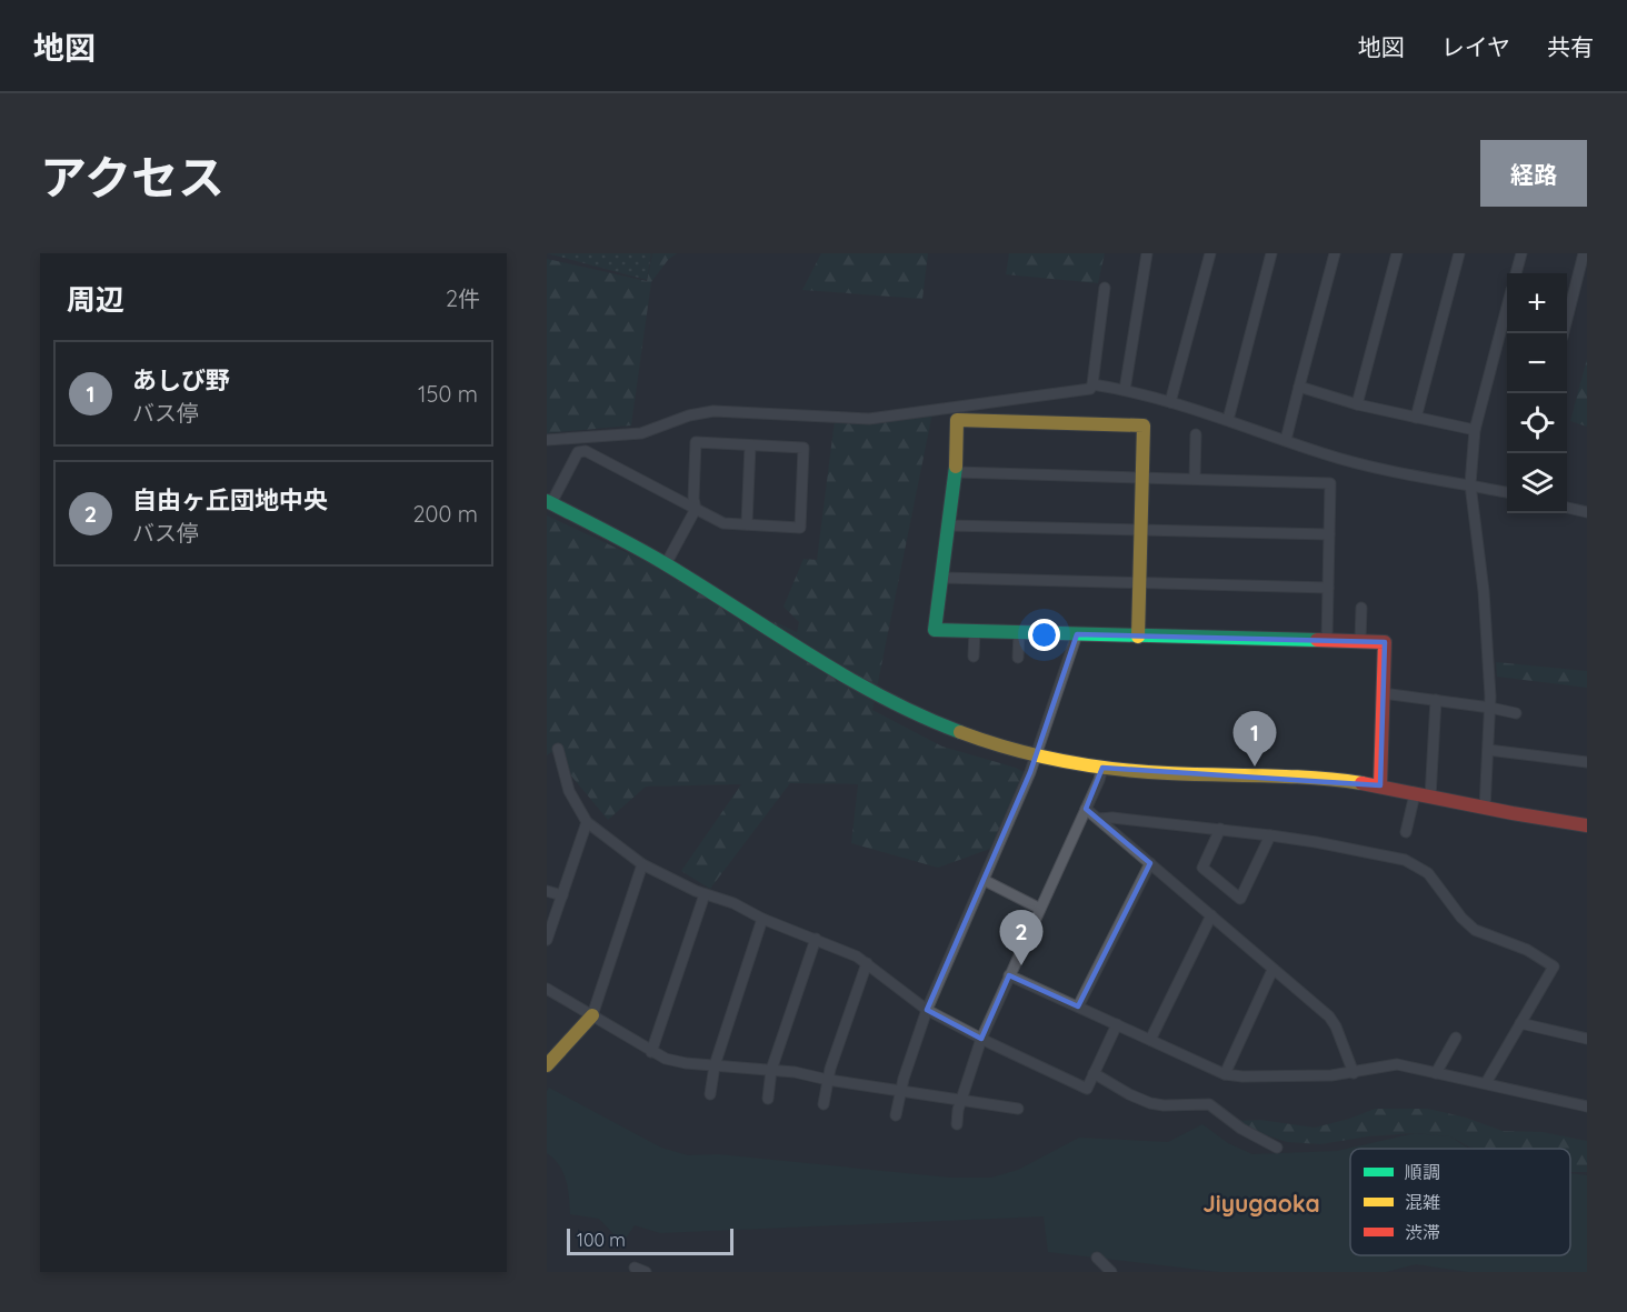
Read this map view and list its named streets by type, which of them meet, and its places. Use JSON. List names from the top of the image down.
{
  "districts": ["Jiyugaoka"],
  "legend": ["順調", "混雑", "渋滞"],
  "scale_bar": "100 m",
  "page": {
    "header": "地図",
    "nav": ["地図", "レイヤ", "共有"],
    "title": "アクセス",
    "buttons": "経路",
    "heading": ["周辺", "2件"],
    "map_buttons": ["+", "−"],
    "list": [
      {
        "mark": "1",
        "name": "あしび野",
        "note": "バス停",
        "value": "150 m"
      },
      {
        "mark": "2",
        "name": "自由ヶ丘団地中央",
        "note": "バス停",
        "value": "200 m"
      }
    ],
    "pins": ["1", "2"],
    "scale": "100 m"
  }
}
